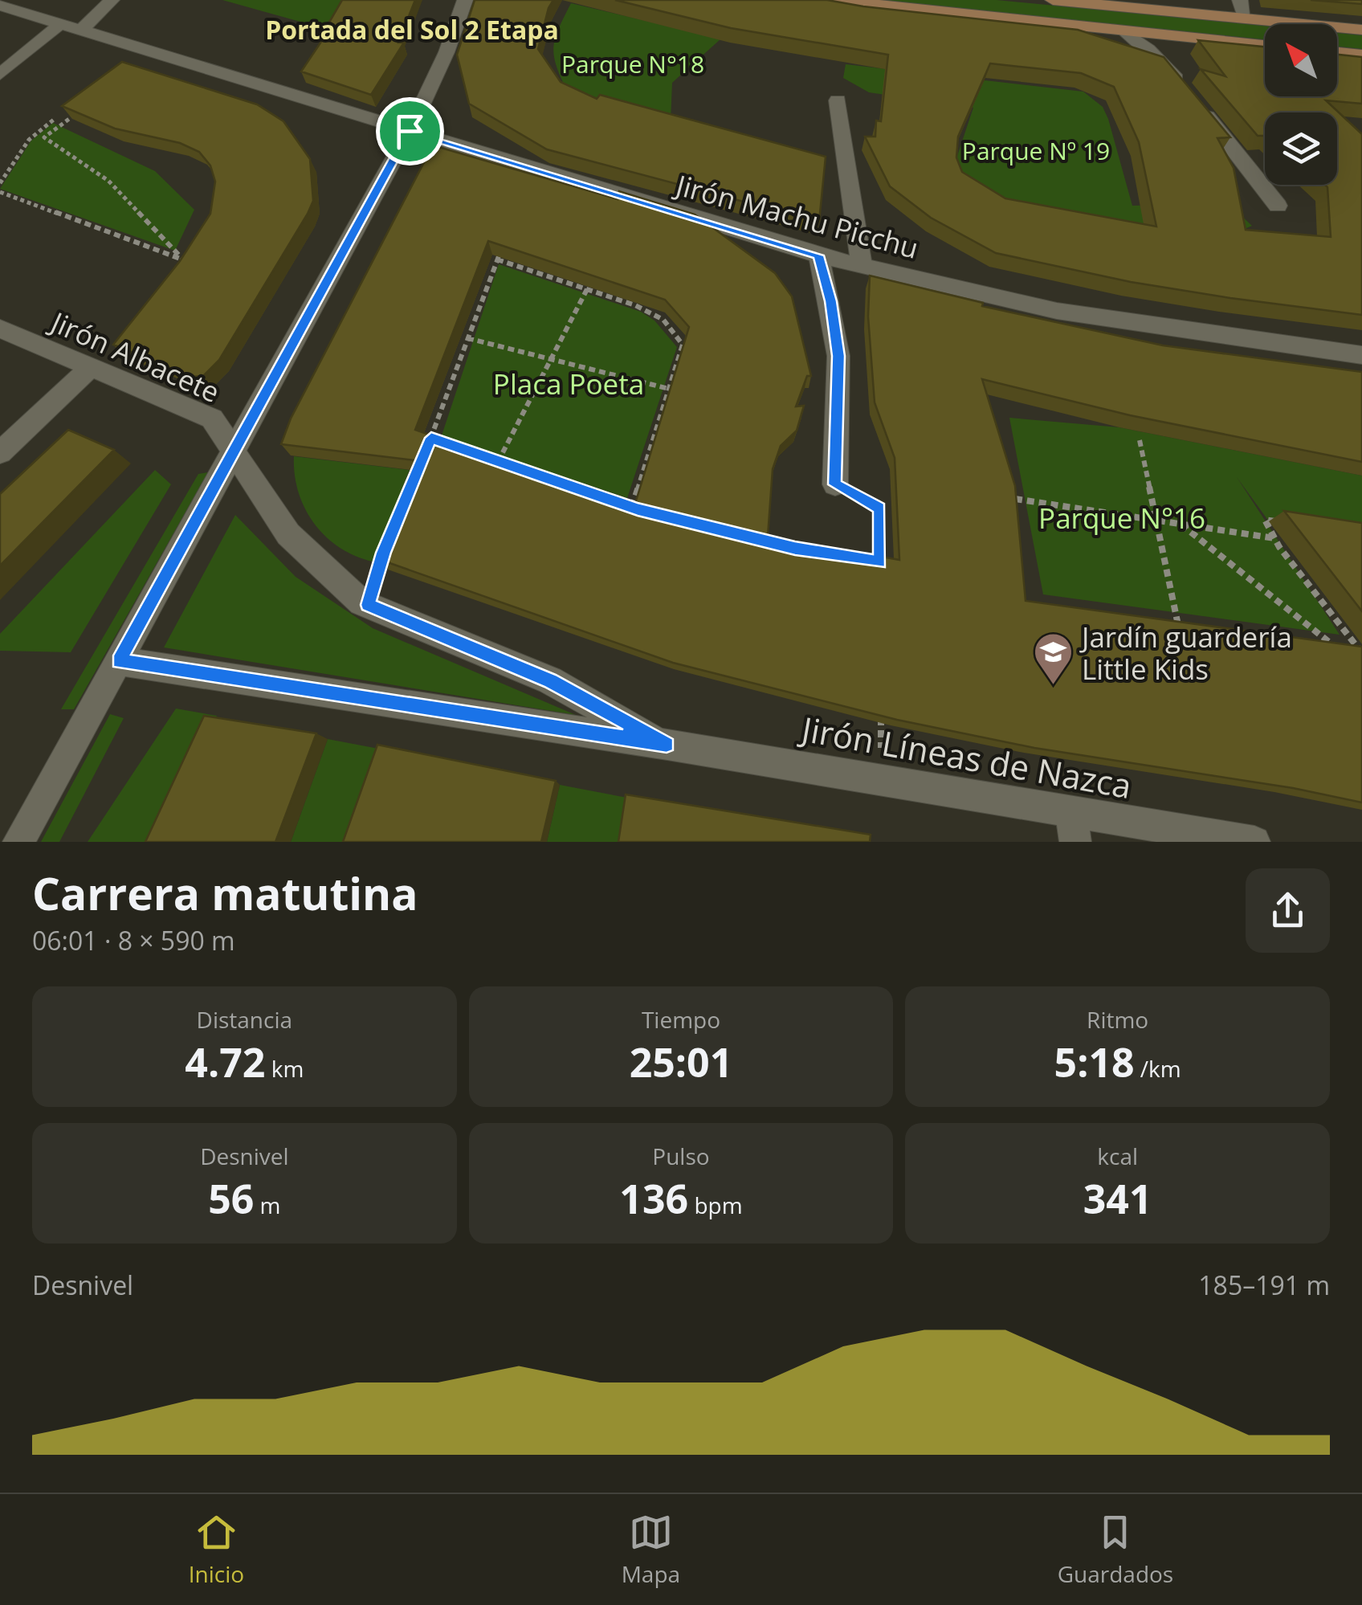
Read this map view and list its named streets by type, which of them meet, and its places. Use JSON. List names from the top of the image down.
{
  "streets": {
    "street": ["Jirón Machu Picchu", "Jirón Albacete", "Jirón Líneas de Nazca"]
  },
  "crossings": [
    ["Jirón Albacete", "Jirón Líneas de Nazca"]
  ],
  "districts": ["Portada del Sol 2 Etapa"],
  "parks": [
    "Parque N°18",
    "Parque Nº 19",
    "Placa Poeta",
    "Parque N°16"
  ],
  "places": {
    "school or university": ["Jardín guardería Little Kids"]
  },
  "north": "top left",
  "page": {
    "heading": ["Carrera matutina", "06:01 · 8 × 590 m"],
    "stats": [
      ["Distancia", "4.72 km"],
      ["Tiempo", "25:01"],
      ["Ritmo", "5:18 /km"],
      ["Desnivel", "56 m"],
      ["Pulso", "136 bpm"],
      ["kcal", "341"]
    ],
    "chart": ["Desnivel", "185–191 m"],
    "tabs": ["Inicio", "Mapa", "Guardados"]
  }
}
